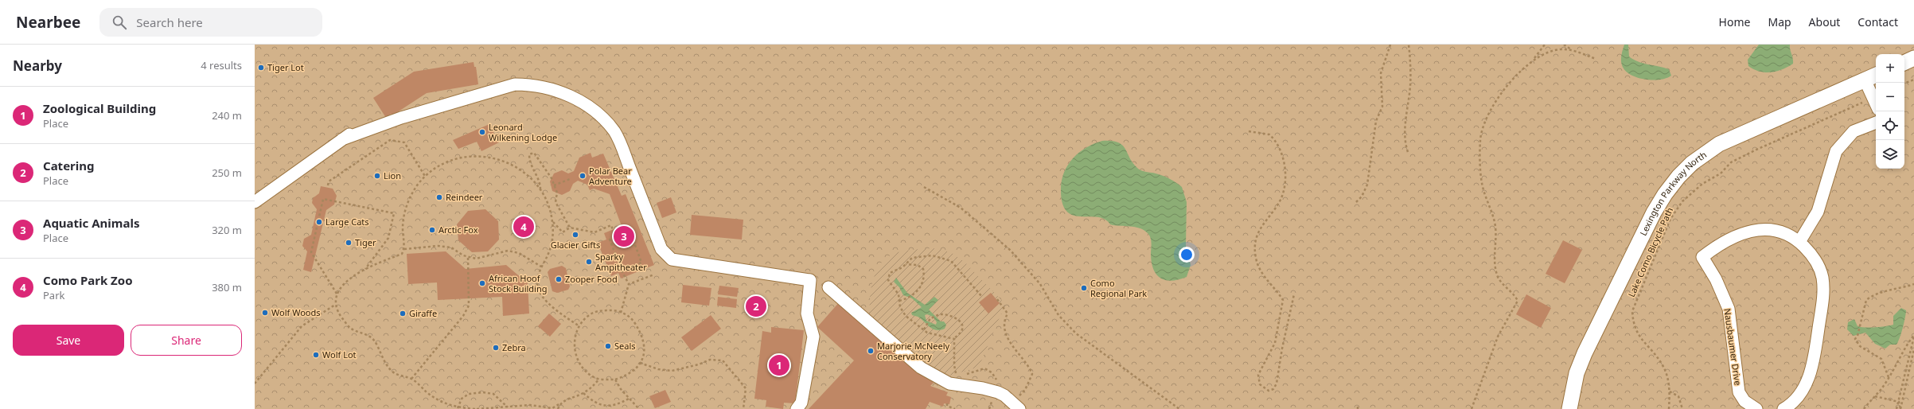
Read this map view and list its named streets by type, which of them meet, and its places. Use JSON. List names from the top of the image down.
{
  "streets": {
    "main road": ["Lexington Parkway North"],
    "lane": ["Nausbaumer Drive"],
    "path": ["Lake Como Bicycle Path"]
  },
  "places": [
    "Tiger Lot",
    "Leonard Wilkening Lodge",
    "Lion",
    "Polar Bear Adventure",
    "Reindeer",
    "Large Cats",
    "Arctic Fox",
    "Glacier Gifts",
    "Tiger",
    "Sparky Ampitheater",
    "Zooper Food",
    "African Hoof Stock Building",
    "Como Regional Park",
    "Wolf Woods",
    "Giraffe",
    "Seals",
    "Zebra",
    "Marjorie McNeely Conservatory",
    "Wolf Lot"
  ],
  "page": {
    "header": "Nearbee",
    "search": "Search here",
    "nav": [
      "Home",
      "Map",
      "About",
      "Contact"
    ],
    "heading": ["Nearby", "4 results"],
    "map_buttons": ["+", "−"],
    "list": [
      {
        "mark": "1",
        "name": "Zoological Building",
        "note": "Place",
        "value": "240 m"
      },
      {
        "mark": "2",
        "name": "Catering",
        "note": "Place",
        "value": "250 m"
      },
      {
        "mark": "3",
        "name": "Aquatic Animals",
        "note": "Place",
        "value": "320 m"
      },
      {
        "mark": "4",
        "name": "Como Park Zoo",
        "note": "Park",
        "value": "380 m"
      }
    ],
    "pins": [
      "4",
      "3",
      "2",
      "1"
    ],
    "buttons": ["Save", "Share"]
  }
}
